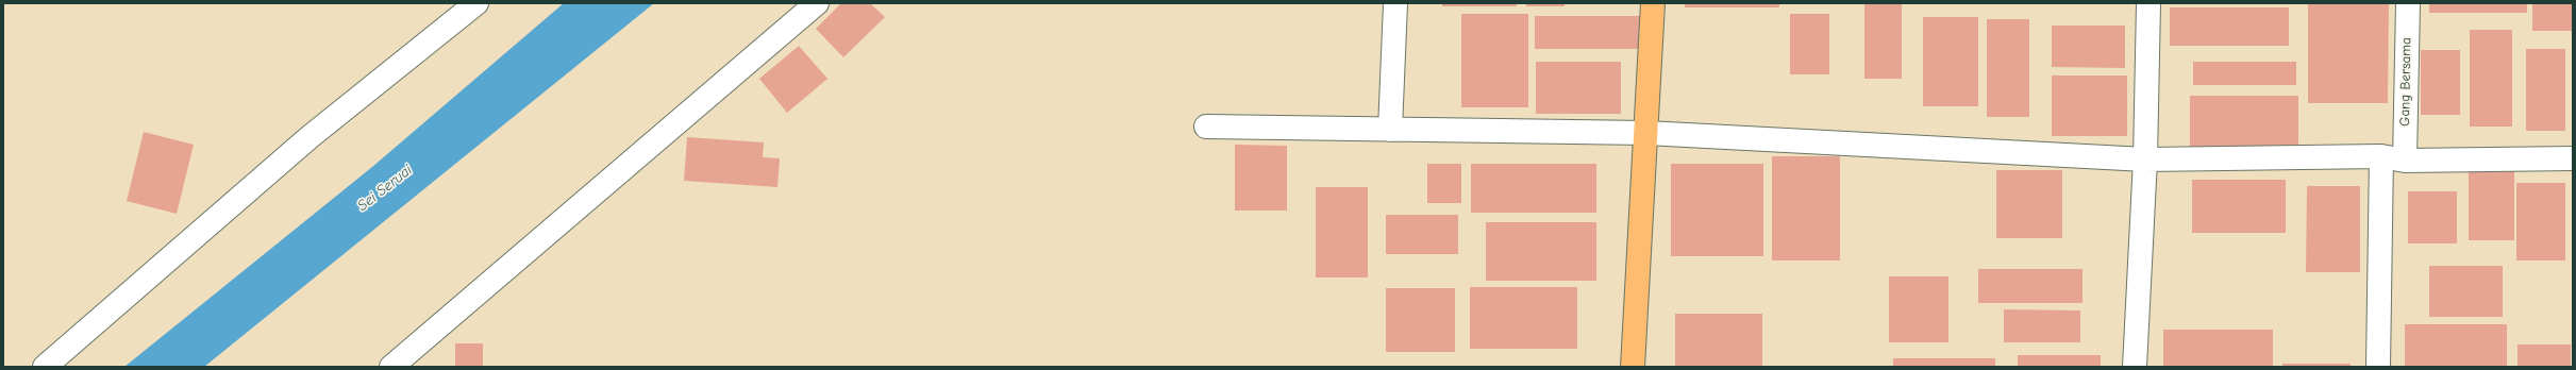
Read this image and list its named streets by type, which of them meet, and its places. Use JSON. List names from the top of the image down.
{
  "streets": {
    "street": ["Gang Bersama"]
  },
  "water": ["Sei Seruai"]
}
